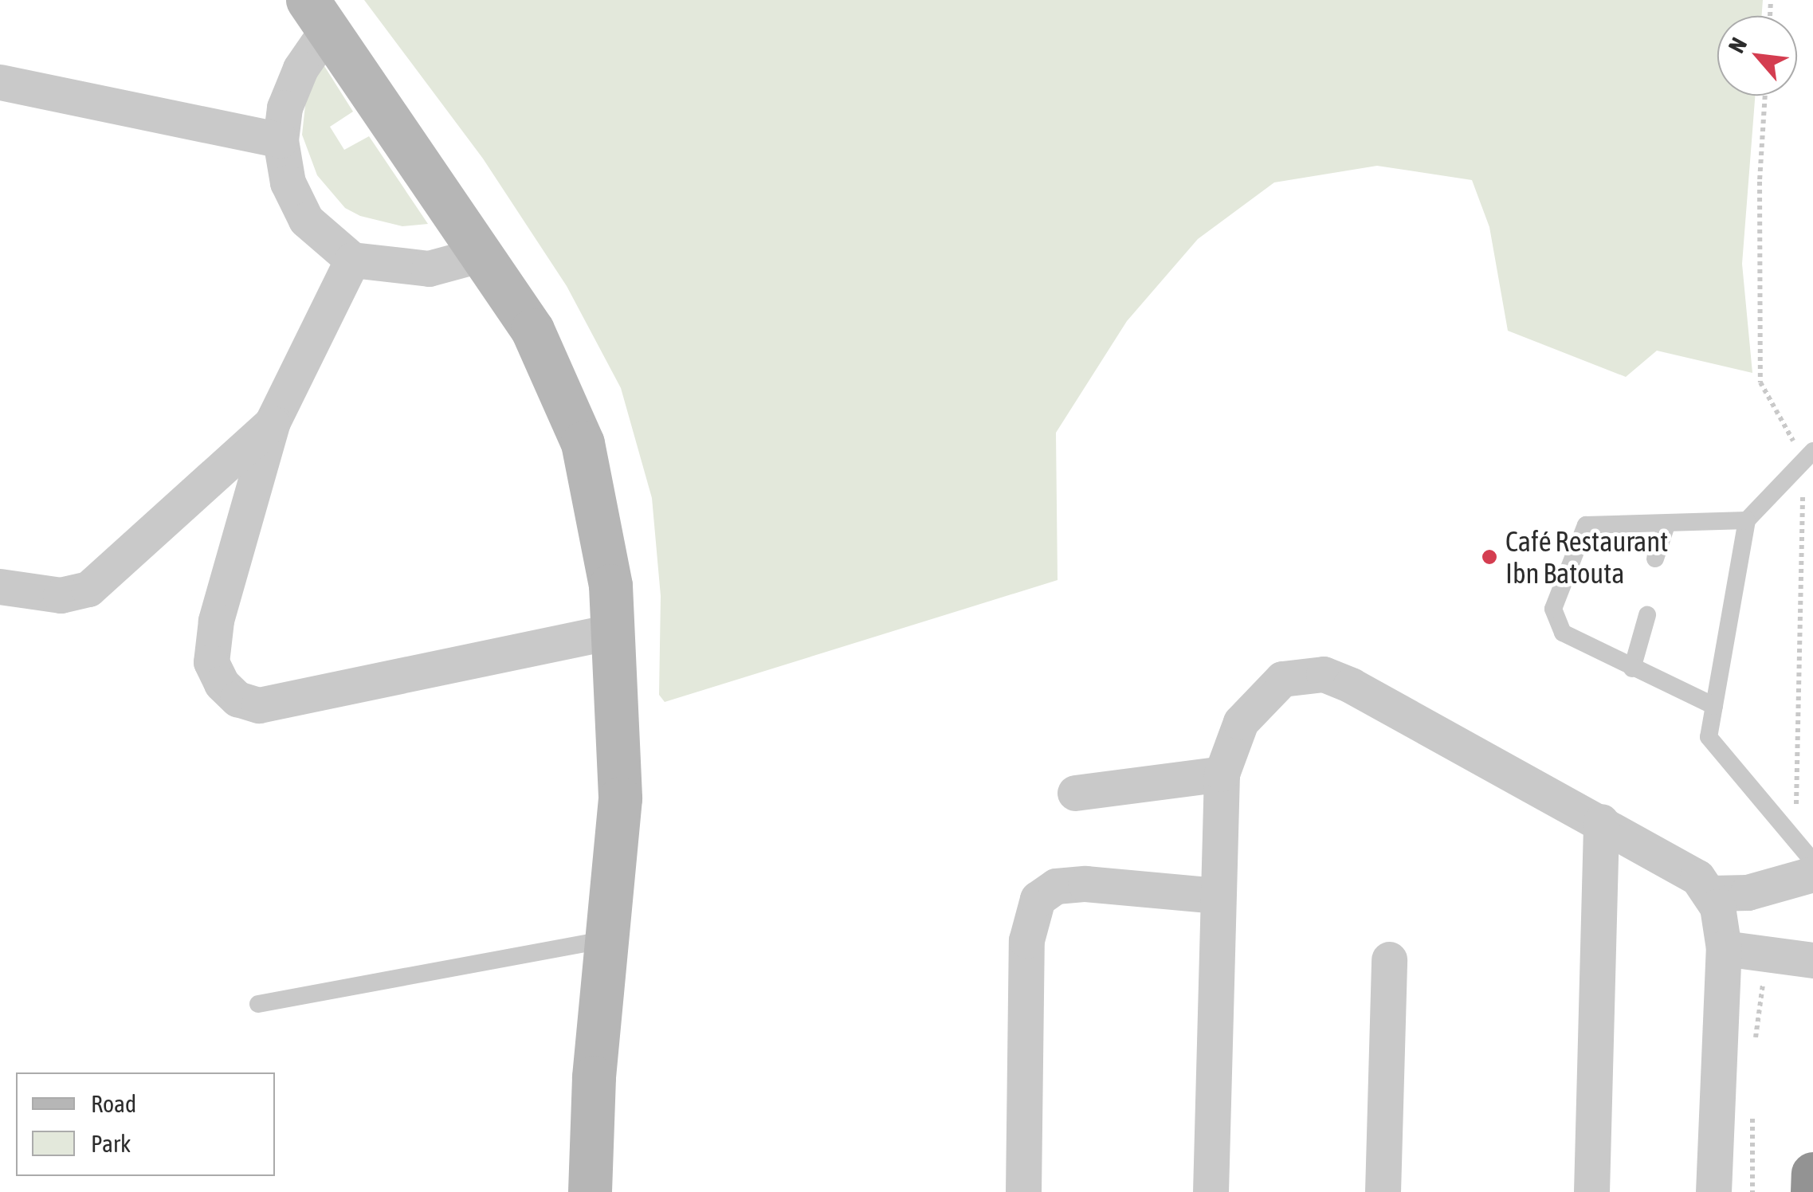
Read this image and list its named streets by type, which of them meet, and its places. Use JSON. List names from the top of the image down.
{
  "places": ["Café Restaurant Ibn Batouta"],
  "legend": ["Road", "Park"],
  "north": "top left"
}
